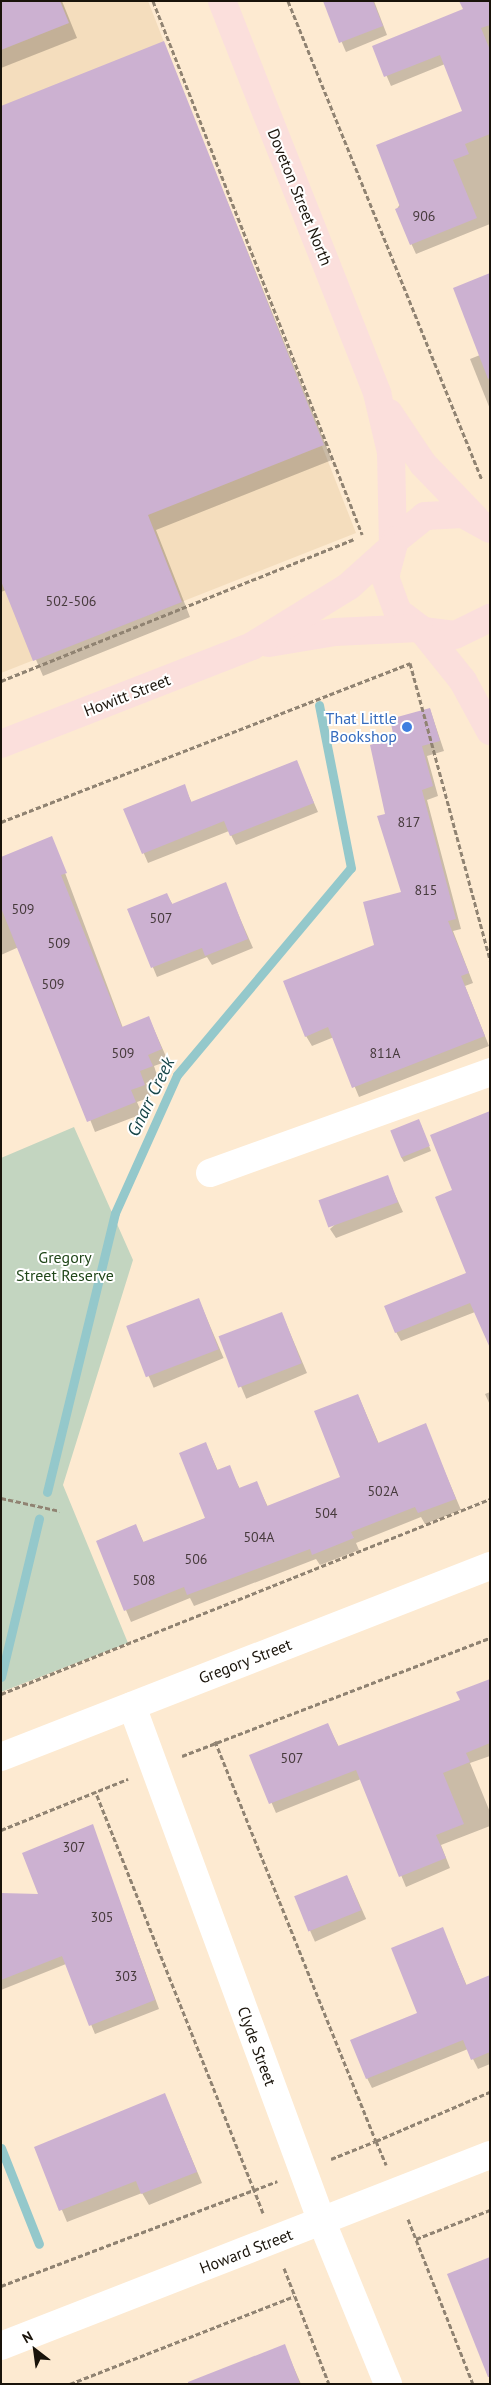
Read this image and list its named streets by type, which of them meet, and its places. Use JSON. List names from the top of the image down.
{
  "streets": {
    "main road": ["Doveton Street North", "Howitt Street"],
    "street": ["Gregory Street", "Clyde Street", "Howard Street"]
  },
  "crossings": [
    ["Doveton Street North", "Howitt Street"],
    ["Gregory Street", "Clyde Street"],
    ["Clyde Street", "Howard Street"]
  ],
  "water": ["Gnarr Creek"],
  "parks": ["Gregory Street Reserve"],
  "places": ["That Little Bookshop"],
  "house_numbers": [
    "906",
    "502-506",
    "817",
    "815",
    "509",
    "507",
    "509",
    "509",
    "509",
    "811A",
    "502A",
    "504",
    "504A",
    "506",
    "508",
    "507",
    "307",
    "305",
    "303"
  ],
  "north": "top left"
}
